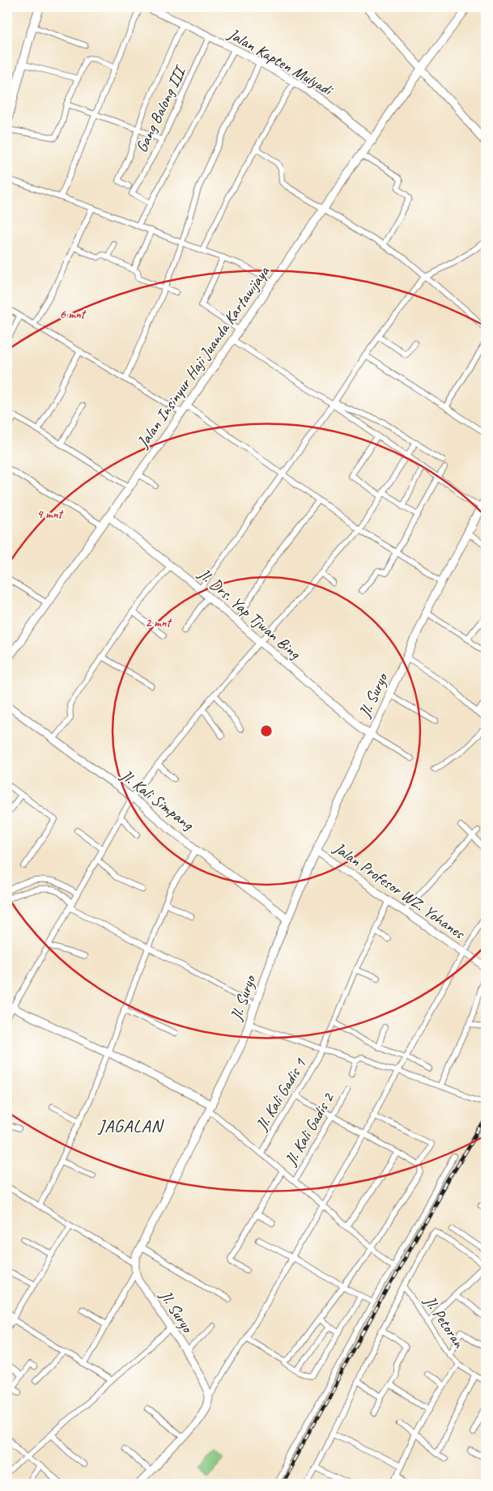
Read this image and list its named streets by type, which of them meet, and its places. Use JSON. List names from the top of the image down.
{
  "streets": {
    "main road": [
      "Jalan Kapten Mulyadi",
      "Jalan Insinyur Haji Juanda Kartawijaya",
      "Jl. Drs. Yap Tjwan Bing",
      "Jl. Suryo",
      "Jl. Kali Simpang",
      "Jalan Profesor WZ. Yohanes"
    ],
    "street": [
      "Gang Balong III",
      "Jl. Kali Gadis 1",
      "Jl. Kali Gadis 2",
      "Jl. Petoran"
    ]
  },
  "crossings": [
    ["Jalan Kapten Mulyadi", "Gang Balong III"],
    ["Jalan Kapten Mulyadi", "Jalan Insinyur Haji Juanda Kartawijaya"],
    ["Jalan Insinyur Haji Juanda Kartawijaya", "Jl. Drs. Yap Tjwan Bing"],
    ["Jl. Drs. Yap Tjwan Bing", "Jl. Suryo"],
    ["Jl. Suryo", "Jl. Kali Simpang"],
    ["Jl. Suryo", "Jalan Profesor WZ. Yohanes"],
    ["Jalan Profesor WZ. Yohanes", "Jl. Kali Gadis 1"]
  ],
  "districts": ["JAGALAN"],
  "rings": ["6 mnt", "4 mnt", "2 mnt"]
}
